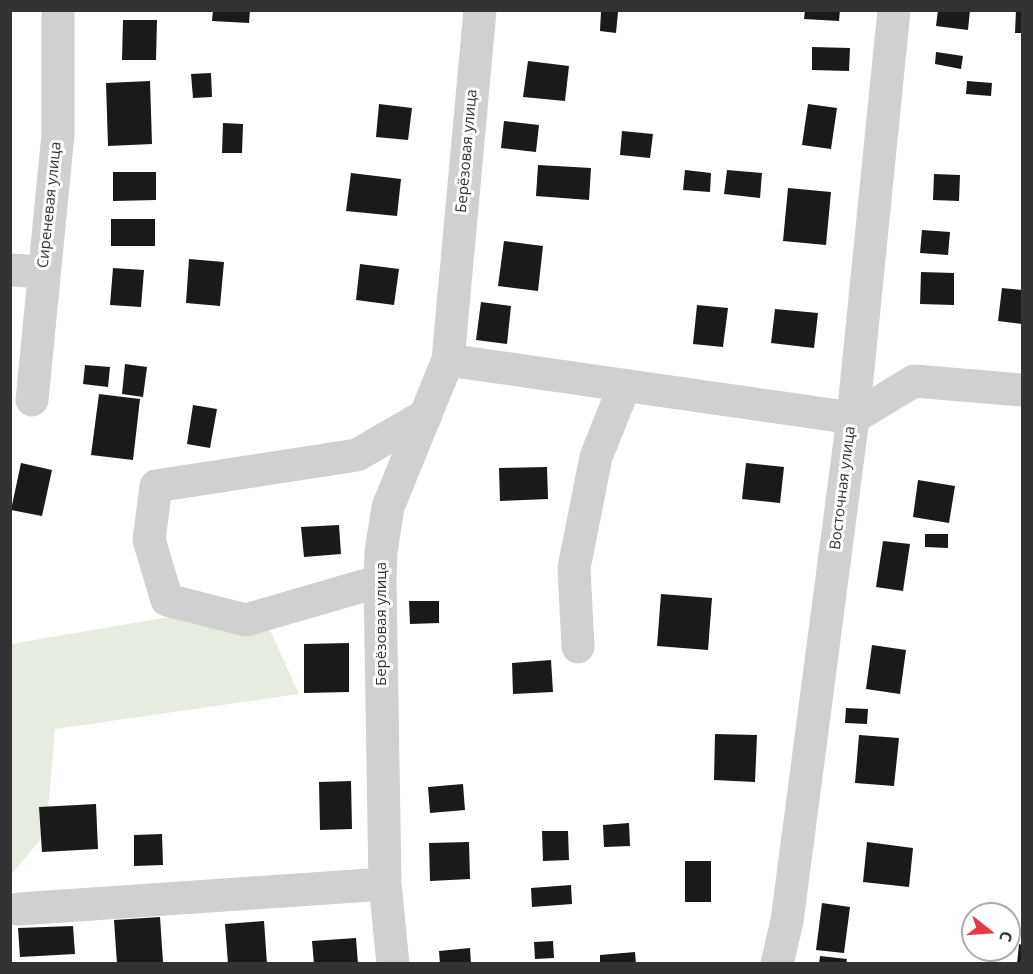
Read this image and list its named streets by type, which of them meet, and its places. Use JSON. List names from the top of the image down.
{
  "streets": {
    "street": ["Берёзовая улица", "Сиреневая улица", "Восточная улица"]
  },
  "north": "right"
}
